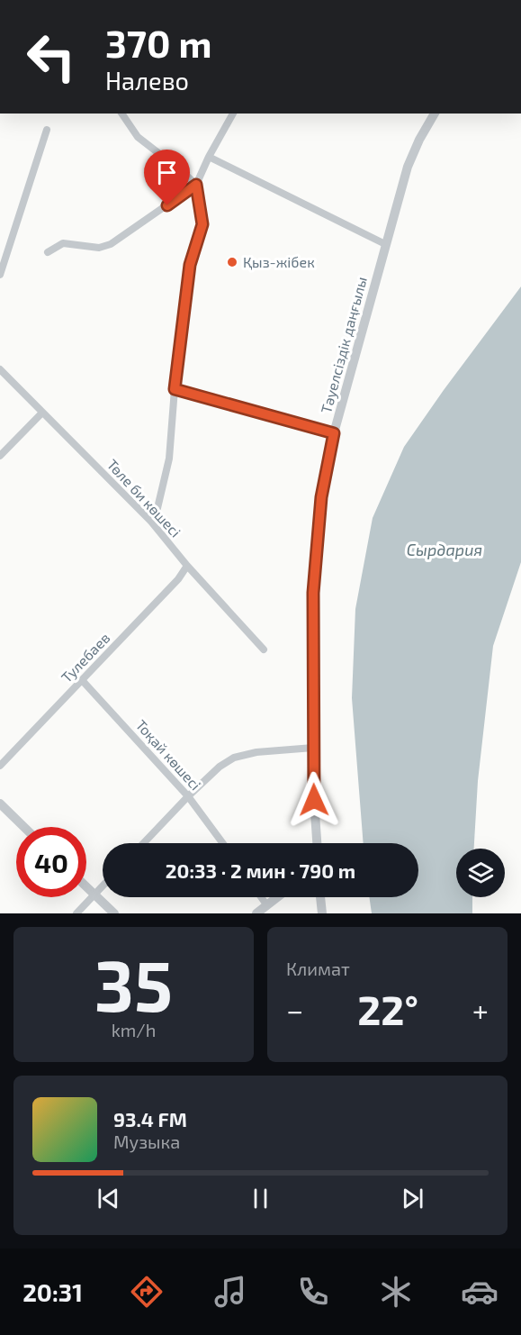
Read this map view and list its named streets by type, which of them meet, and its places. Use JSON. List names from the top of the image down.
{
  "streets": {
    "street": [
      "Тәуелсіздік даңғылы",
      "Төле би көшесі",
      "Тулебаев",
      "Тоқай көшесі"
    ]
  },
  "crossings": [
    ["Төле би көшесі", "Тулебаев"],
    ["Тулебаев", "Тоқай көшесі"]
  ],
  "water": ["Сырдария"],
  "places": ["Қыз-жібек"],
  "page": {
    "turn": ["370 m", "Налево"],
    "limit": "40",
    "trip": "20:33 · 2 мин · 790 m",
    "tile": [
      ["35", "km/h"],
      "Климат"
    ],
    "heat": ["−", "22°", "+"],
    "song": ["93.4 FM", "Музыка"],
    "tabs": "20:31"
  }
}
